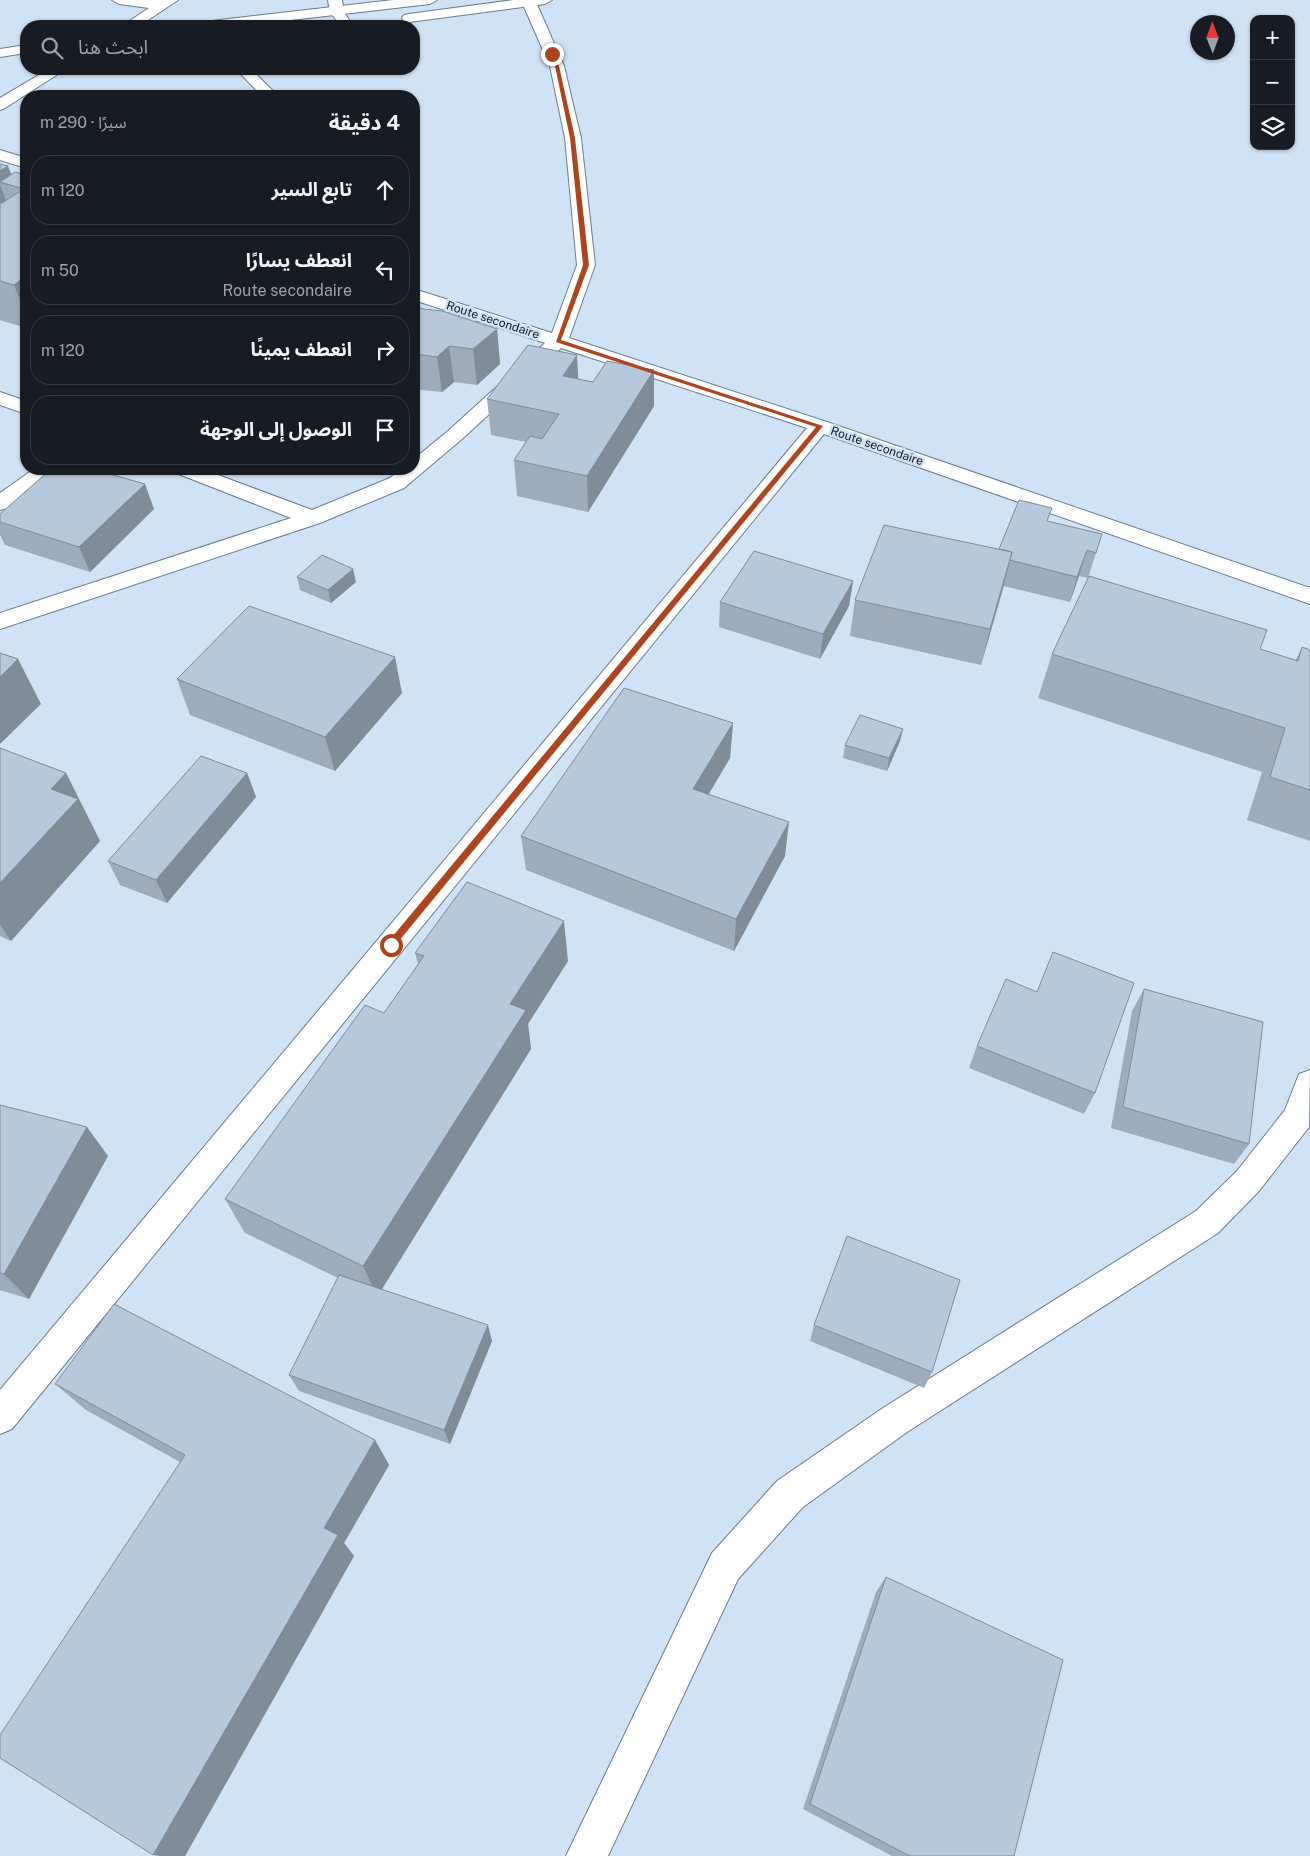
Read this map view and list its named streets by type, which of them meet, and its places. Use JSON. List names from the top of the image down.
{
  "streets": {
    "street": ["Route secondaire"]
  },
  "north": "top",
  "page": {
    "map_buttons": ["+", "−"],
    "search": "ابحث هنا",
    "heading": ["4 دقيقة", "سيرًا · 290 m"],
    "list": [
      ["تابع السير", "120 m"],
      ["انعطف يسارًا", "Route secondaire", "50 m"],
      ["انعطف يمينًا", "120 m"],
      "الوصول إلى الوجهة"
    ]
  }
}
